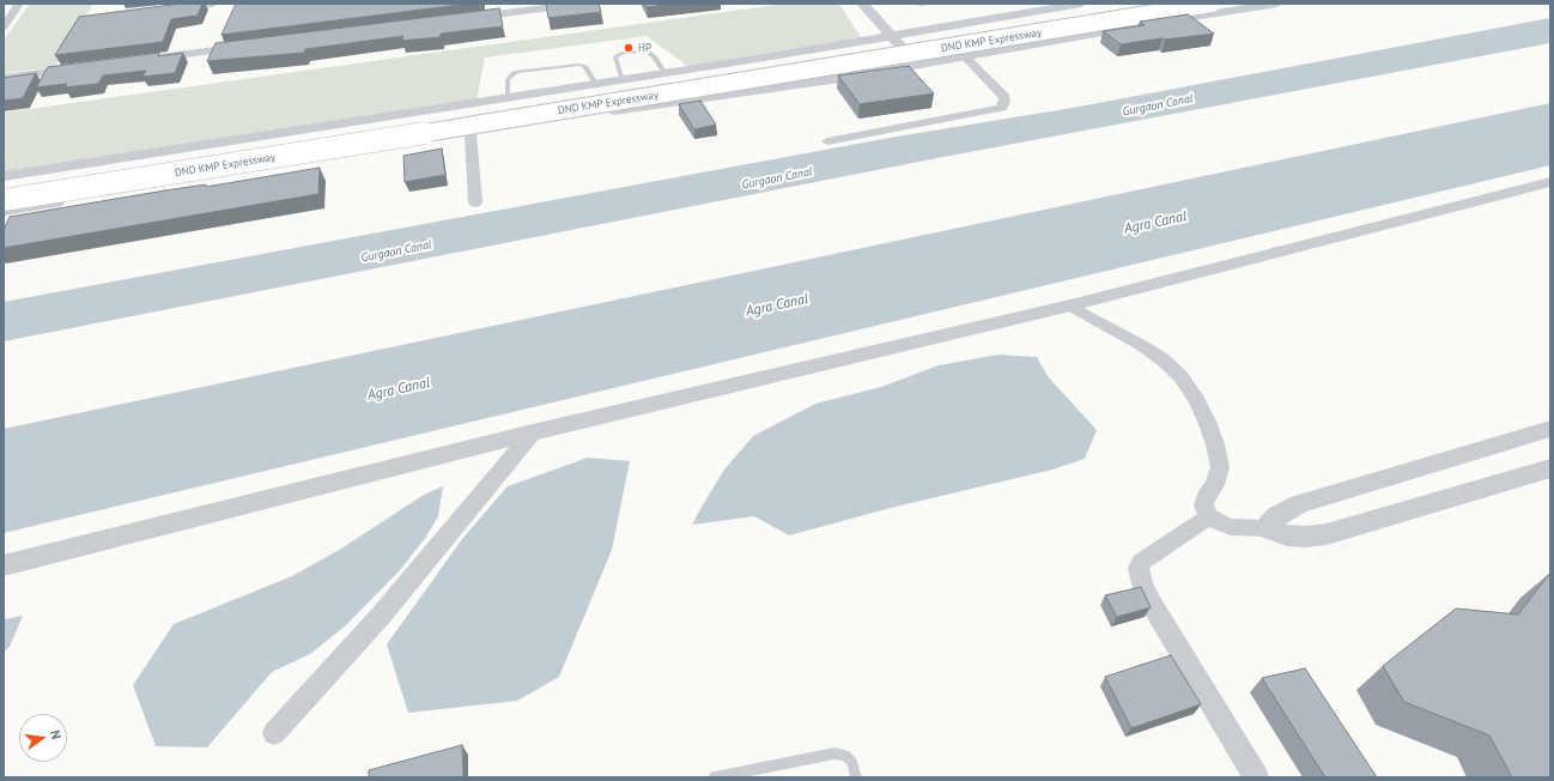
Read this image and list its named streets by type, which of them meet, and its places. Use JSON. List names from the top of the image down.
{
  "streets": {
    "highway": ["DND KMP Expressway"]
  },
  "water": ["Gurgaon Canal", "Agra Canal"],
  "places": ["HP"],
  "north": "right"
}
